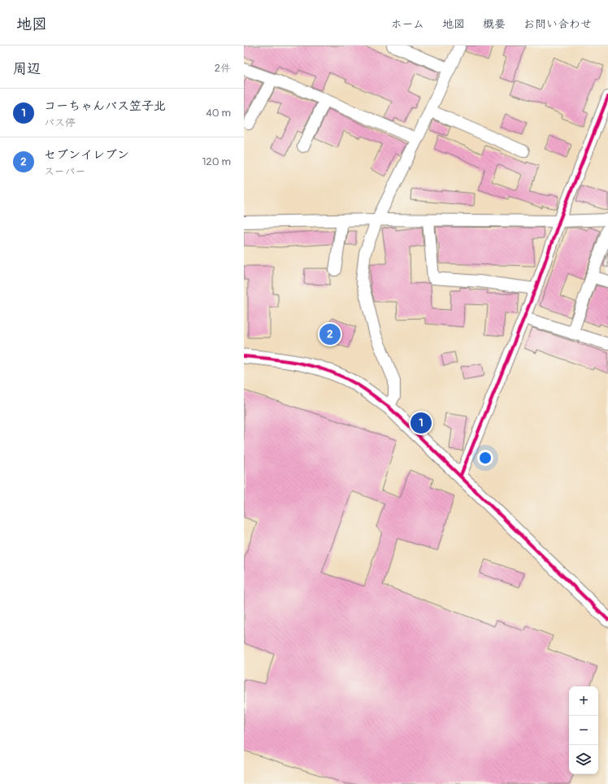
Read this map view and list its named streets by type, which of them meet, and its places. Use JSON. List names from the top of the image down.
{
  "page": {
    "header": "地図",
    "nav": [
      "ホーム",
      "地図",
      "概要",
      "お問い合わせ"
    ],
    "heading": ["周辺", "2件"],
    "list": [
      {
        "mark": "1",
        "name": "コーちゃんバス笠子北",
        "note": "バス停",
        "value": "40 m"
      },
      {
        "mark": "2",
        "name": "セブンイレブン",
        "note": "スーパー",
        "value": "120 m"
      }
    ],
    "pins": ["2", "1"],
    "map_buttons": ["+", "−"]
  }
}
